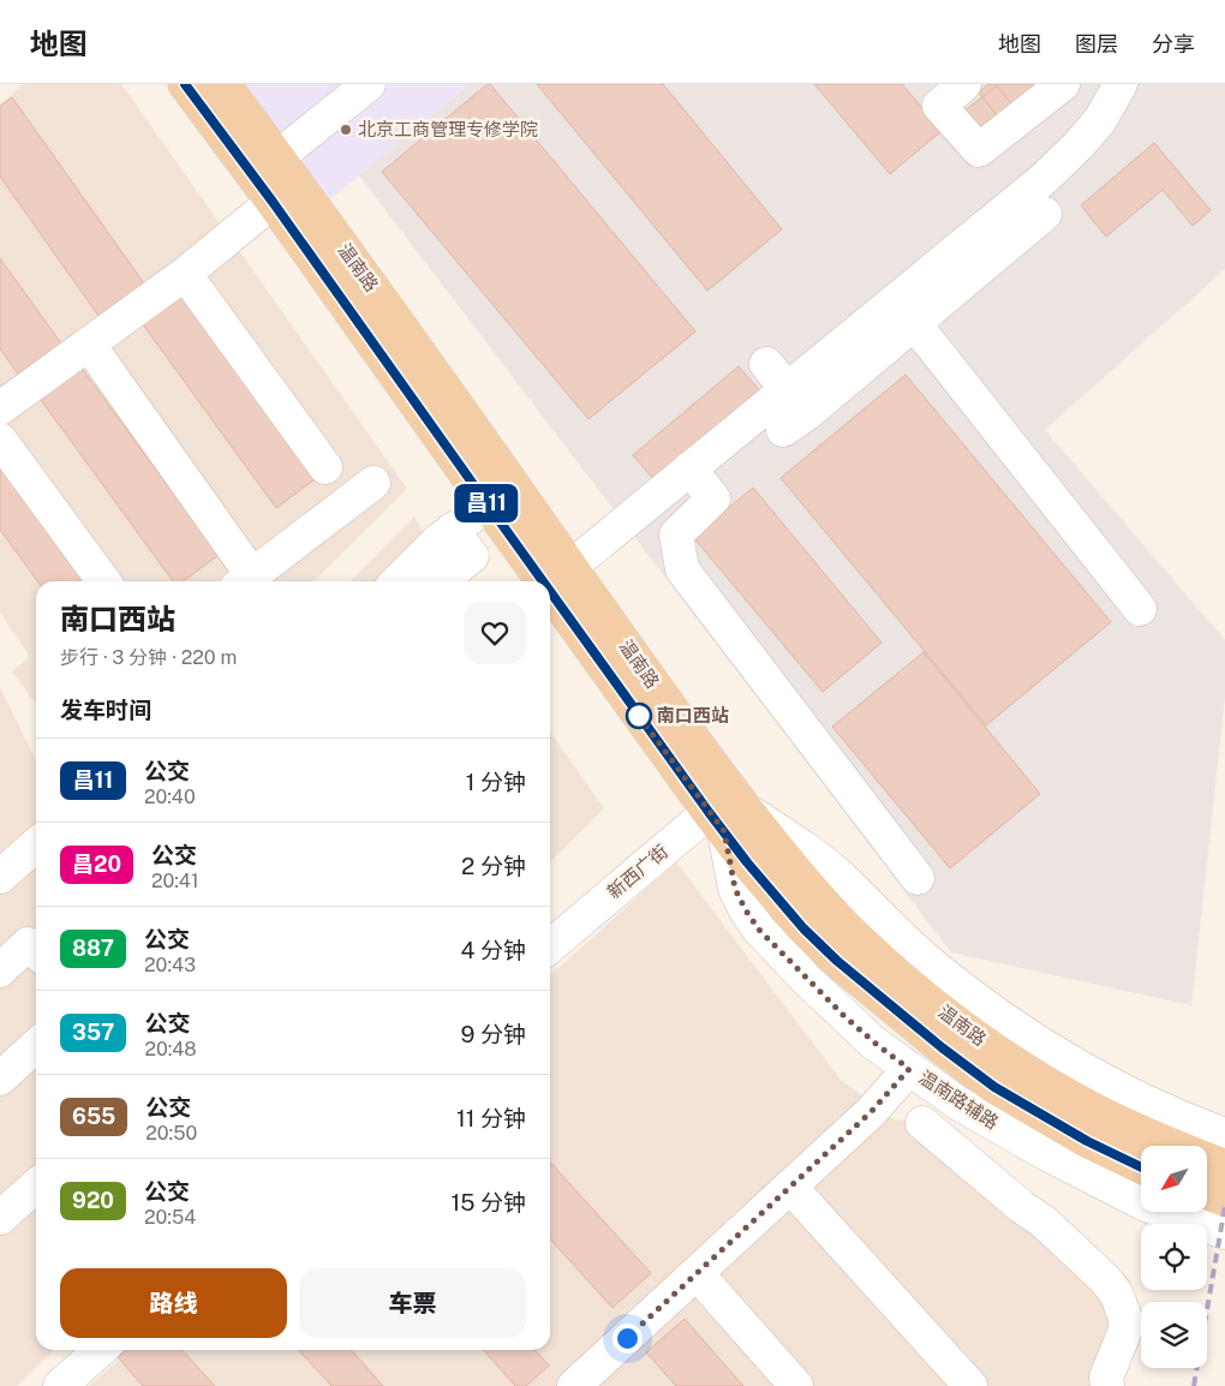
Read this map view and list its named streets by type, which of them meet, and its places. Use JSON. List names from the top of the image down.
{
  "streets": {
    "main road": ["温南路"],
    "street": ["新西广街", "温南路辅路"]
  },
  "crossings": [
    ["温南路", "新西广街"],
    ["温南路", "温南路辅路"],
    ["新西广街", "温南路辅路"]
  ],
  "places": ["北京工商管理专修学院", "南口西站"],
  "lines": ["bus line 昌11"],
  "north": "bottom left",
  "page": {
    "header": "地图",
    "nav": ["地图", "图层", "分享"],
    "on_map": "昌11",
    "heading": [
      ["南口西站", "步行 · 3 分钟 · 220 m"],
      "发车时间"
    ],
    "list": [
      {
        "mark": "昌11",
        "name": "公交",
        "note": "20:40",
        "value": "1 分钟"
      },
      {
        "mark": "昌20",
        "name": "公交",
        "note": "20:41",
        "value": "2 分钟"
      },
      {
        "mark": "887",
        "name": "公交",
        "note": "20:43",
        "value": "4 分钟"
      },
      {
        "mark": "357",
        "name": "公交",
        "note": "20:48",
        "value": "9 分钟"
      },
      {
        "mark": "655",
        "name": "公交",
        "note": "20:50",
        "value": "11 分钟"
      },
      {
        "mark": "920",
        "name": "公交",
        "note": "20:54",
        "value": "15 分钟"
      }
    ],
    "buttons": ["路线", "车票"]
  }
}
